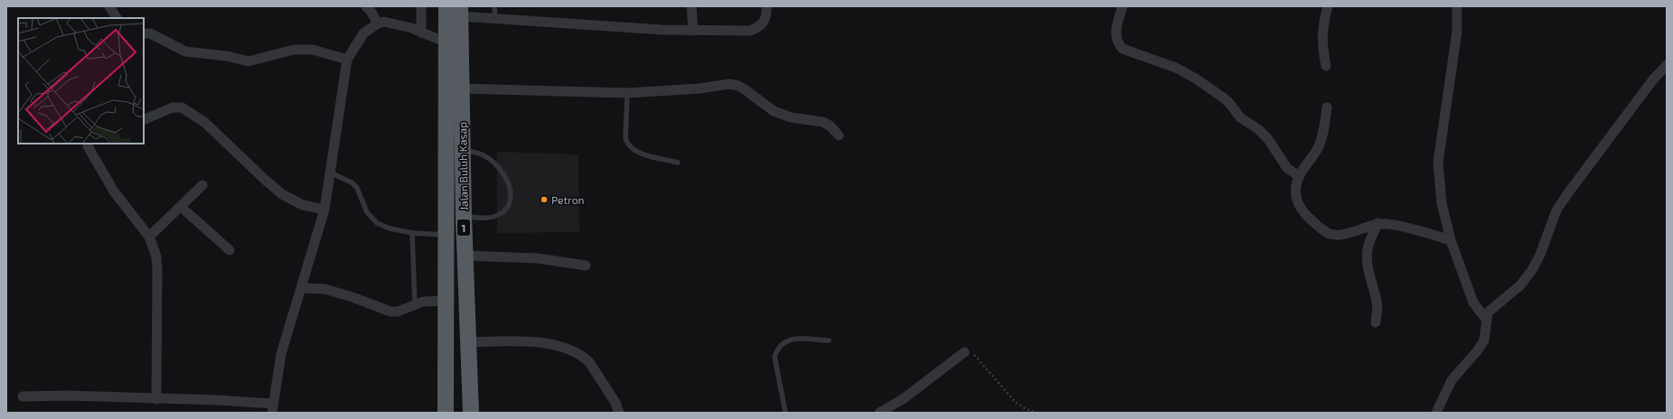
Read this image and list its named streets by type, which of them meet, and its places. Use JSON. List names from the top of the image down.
{
  "streets": {
    "highway": ["Jalan Buluh Kasap", "1"]
  },
  "places": ["Petron"]
}
